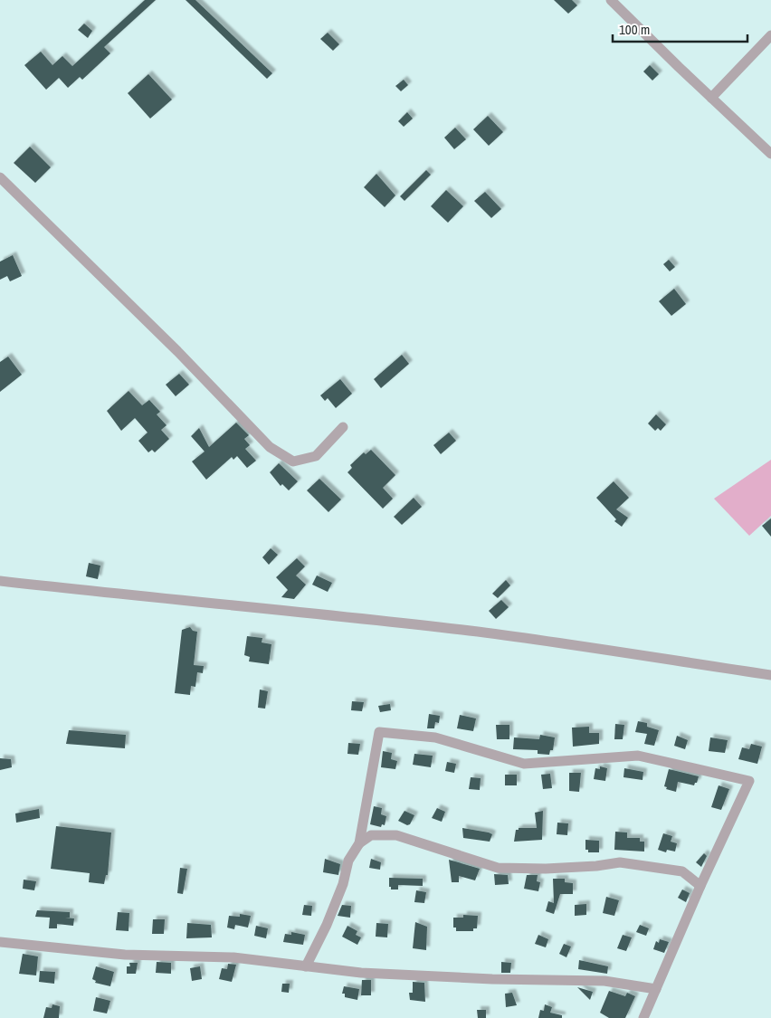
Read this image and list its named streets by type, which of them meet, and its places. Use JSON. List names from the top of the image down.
{
  "scale_bar": "100 m"
}
